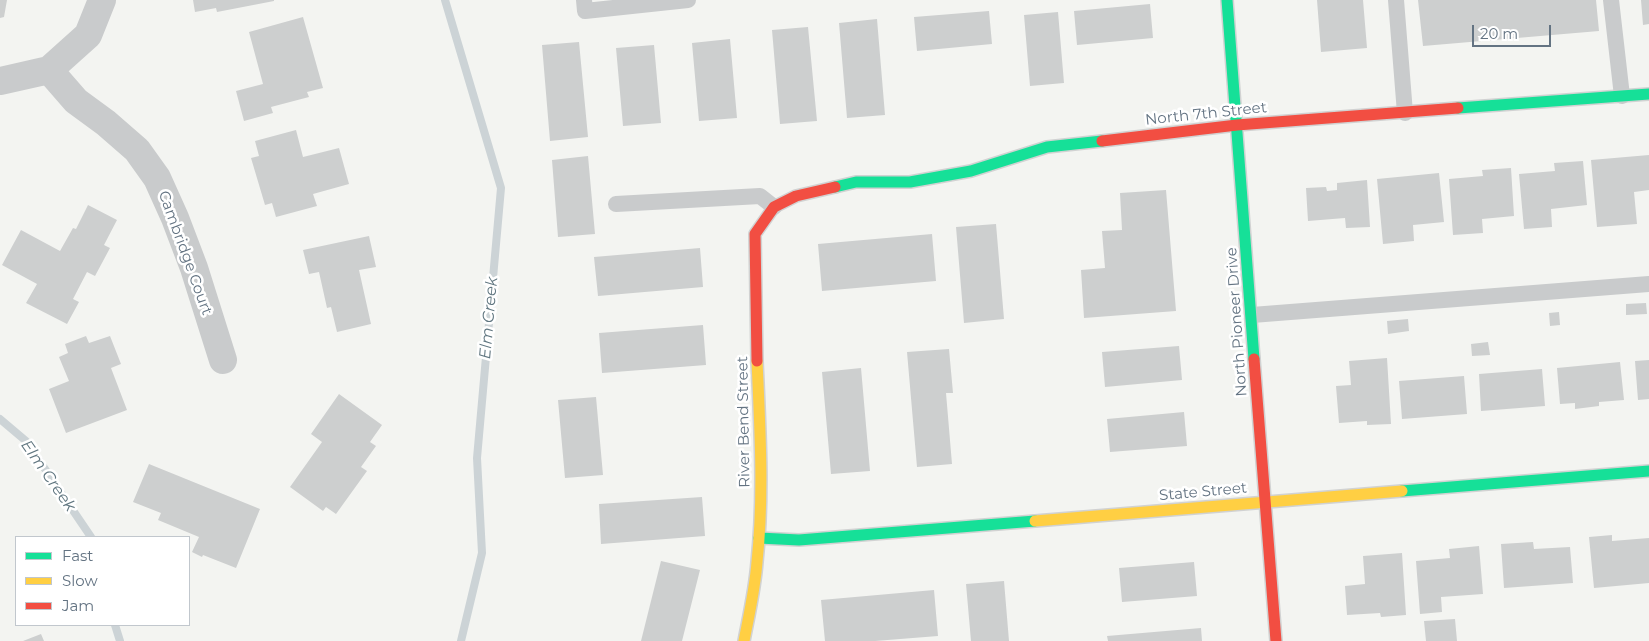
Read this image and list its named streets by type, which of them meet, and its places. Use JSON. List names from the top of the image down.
{
  "streets": {
    "street": [
      "North 7th Street",
      "Cambridge Court",
      "North Pioneer Drive",
      "River Bend Street",
      "State Street"
    ]
  },
  "crossings": [
    ["North 7th Street", "North Pioneer Drive"],
    ["North 7th Street", "River Bend Street"],
    ["North Pioneer Drive", "State Street"],
    ["River Bend Street", "State Street"]
  ],
  "water": ["Elm Creek"],
  "legend": ["Fast", "Slow", "Jam"],
  "scale_bar": "20 m"
}
